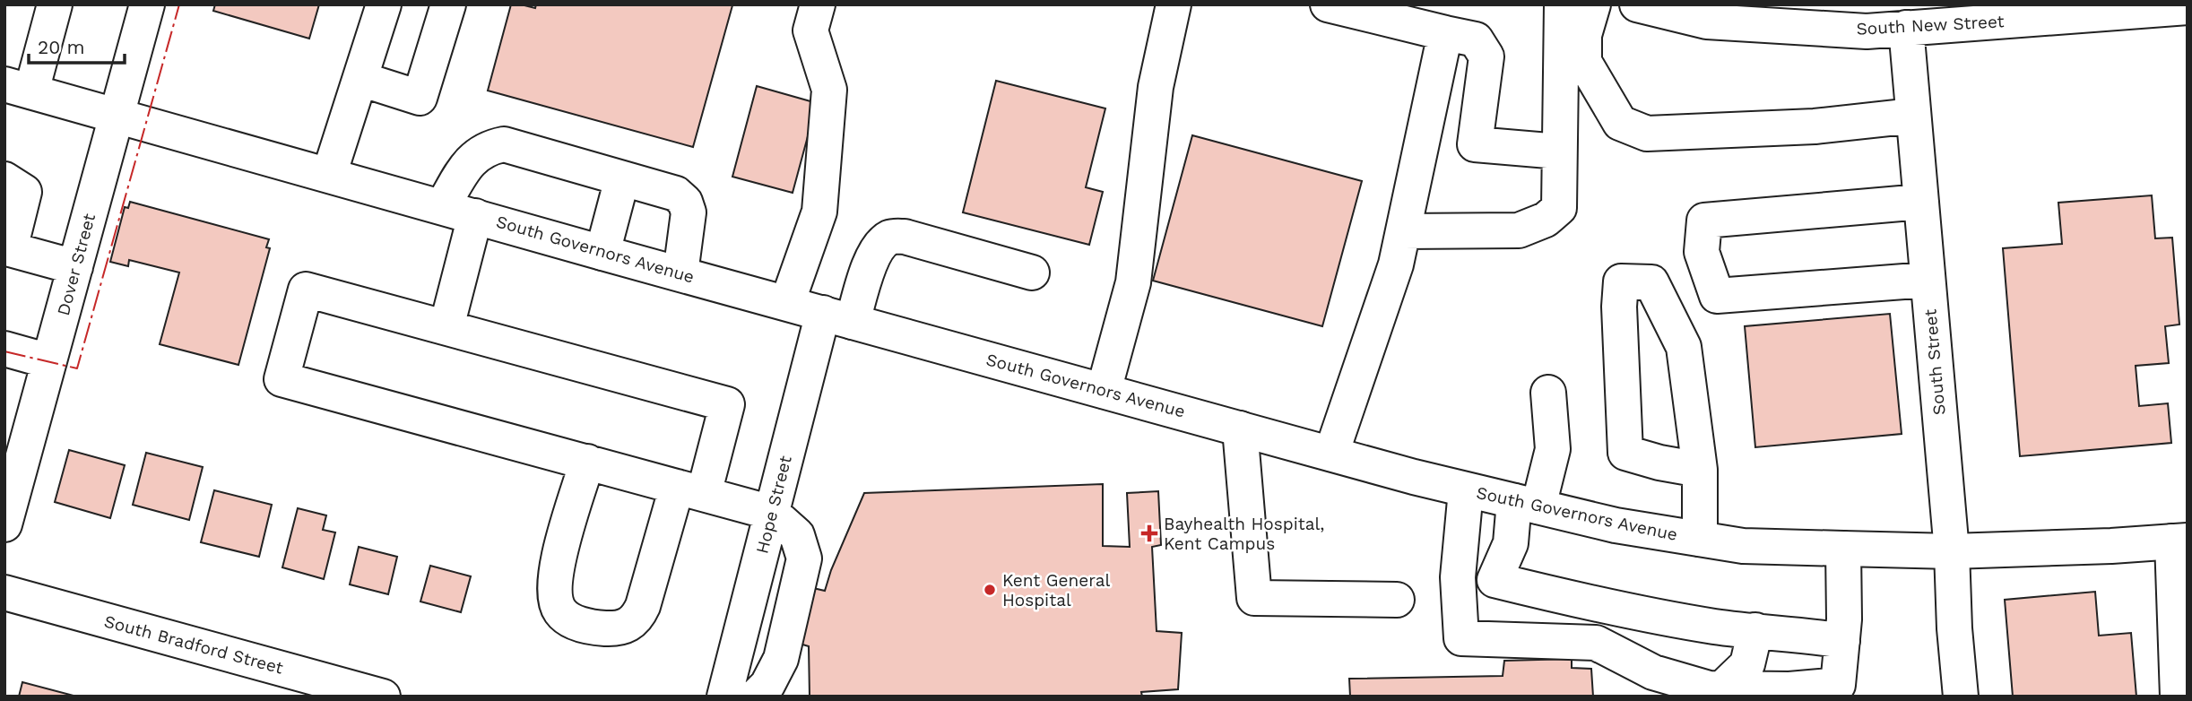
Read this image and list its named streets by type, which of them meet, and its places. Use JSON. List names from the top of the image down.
{
  "streets": {
    "street": [
      "South New Street",
      "South Governors Avenue",
      "Dover Street",
      "South Street",
      "Hope Street",
      "South Bradford Street"
    ]
  },
  "crossings": [
    ["South New Street", "South Street"],
    ["South Governors Avenue", "Dover Street"],
    ["South Governors Avenue", "South Street"],
    ["South Governors Avenue", "Hope Street"]
  ],
  "places": {
    "health": ["Bayhealth Hospital, Kent Campus"],
    "other": ["Kent General Hospital"]
  },
  "scale_bar": "20 m"
}
